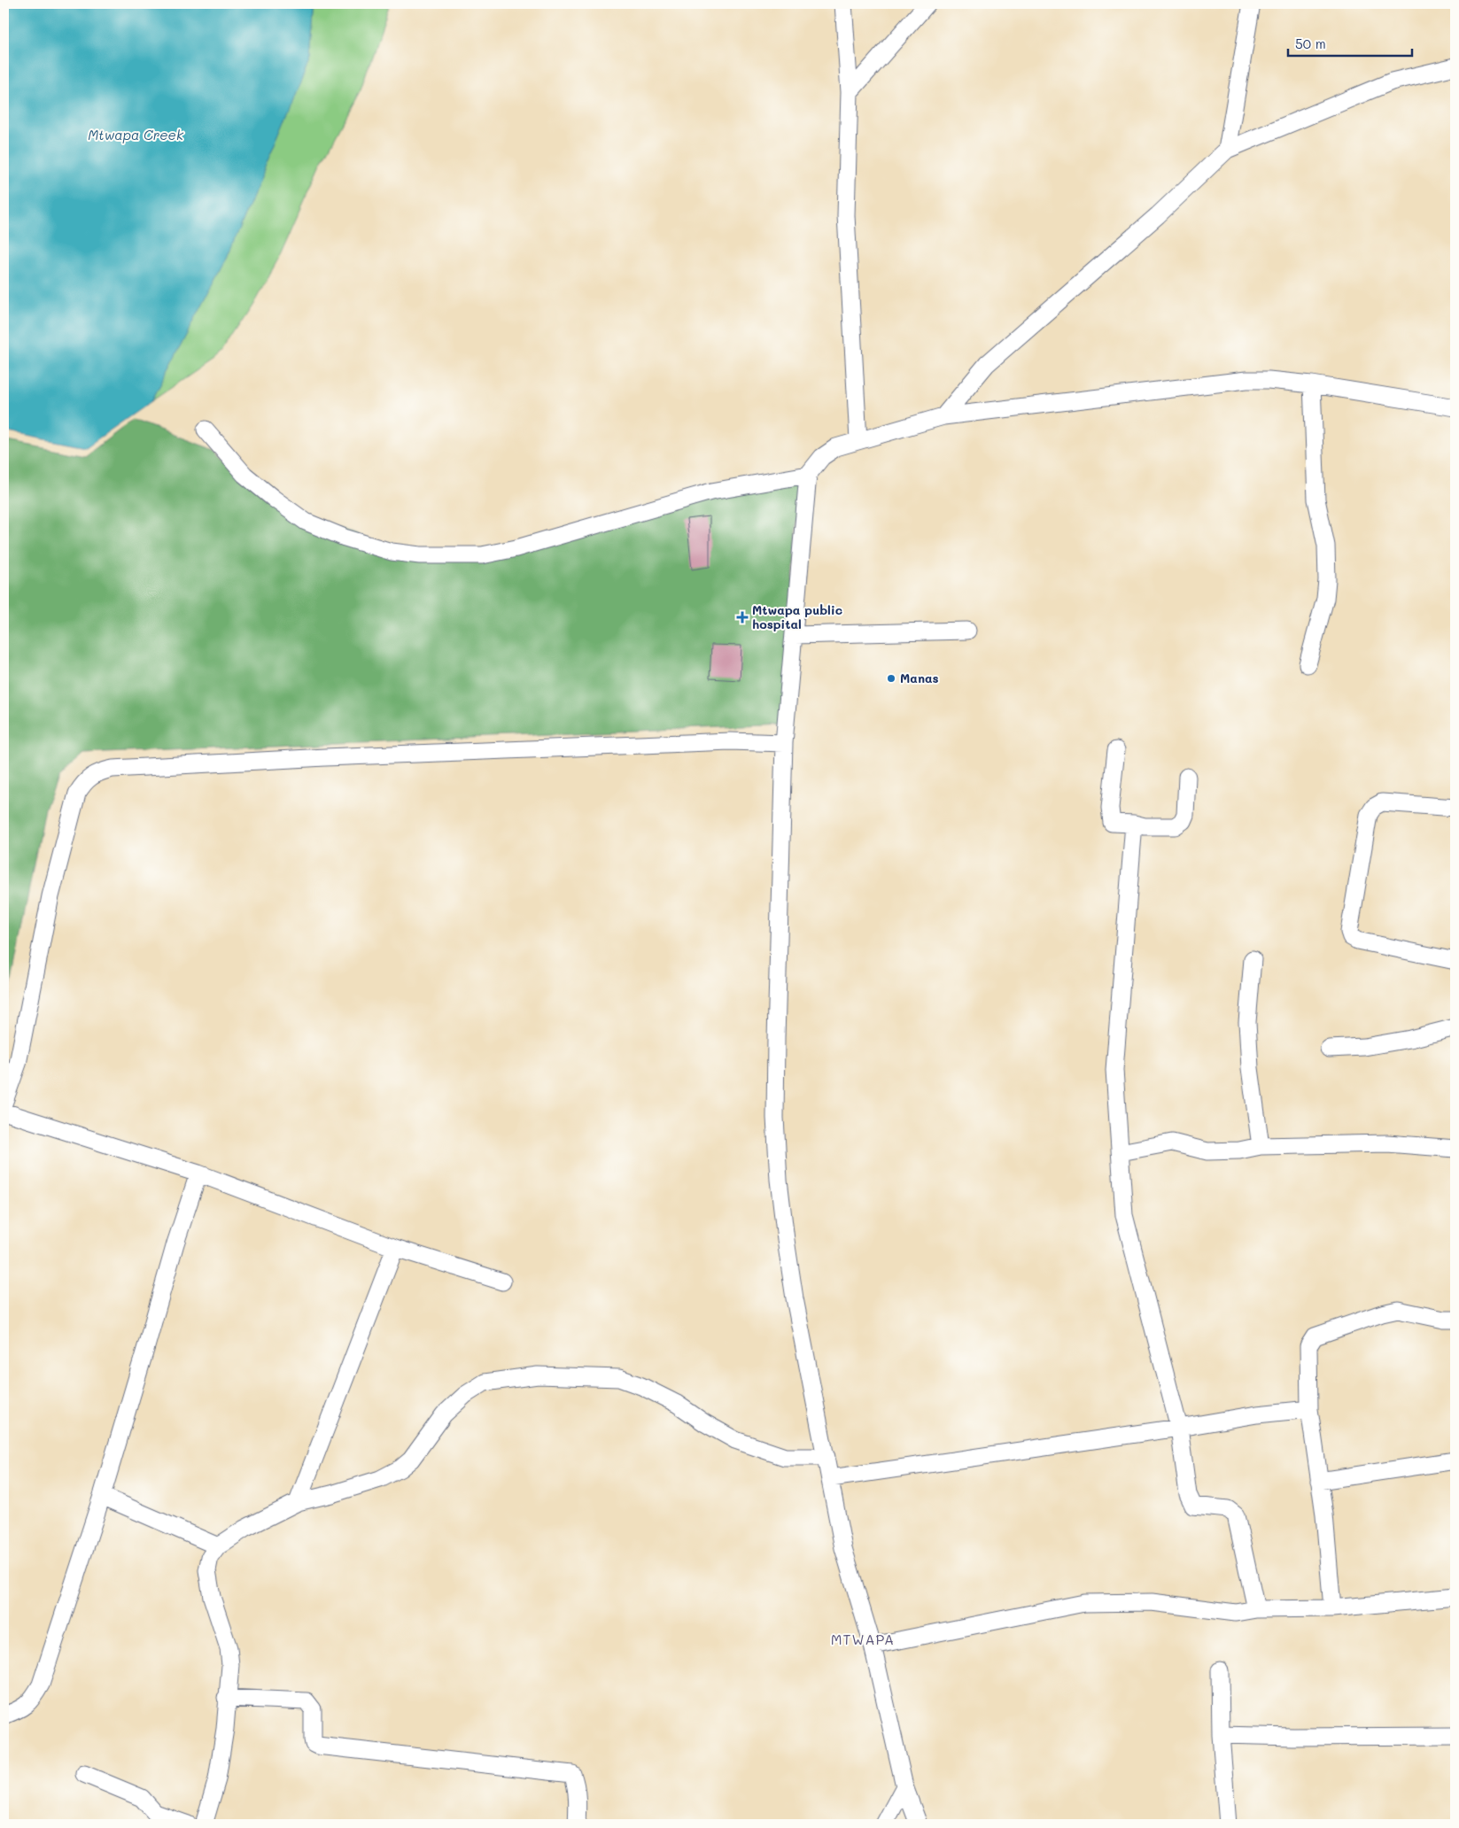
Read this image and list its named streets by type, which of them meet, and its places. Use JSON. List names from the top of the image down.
{
  "districts": ["MTWAPA"],
  "water": ["Mtwapa Creek"],
  "places": {
    "health": ["Mtwapa public hospital"],
    "other": ["Manas"]
  },
  "scale_bar": "50 m"
}
